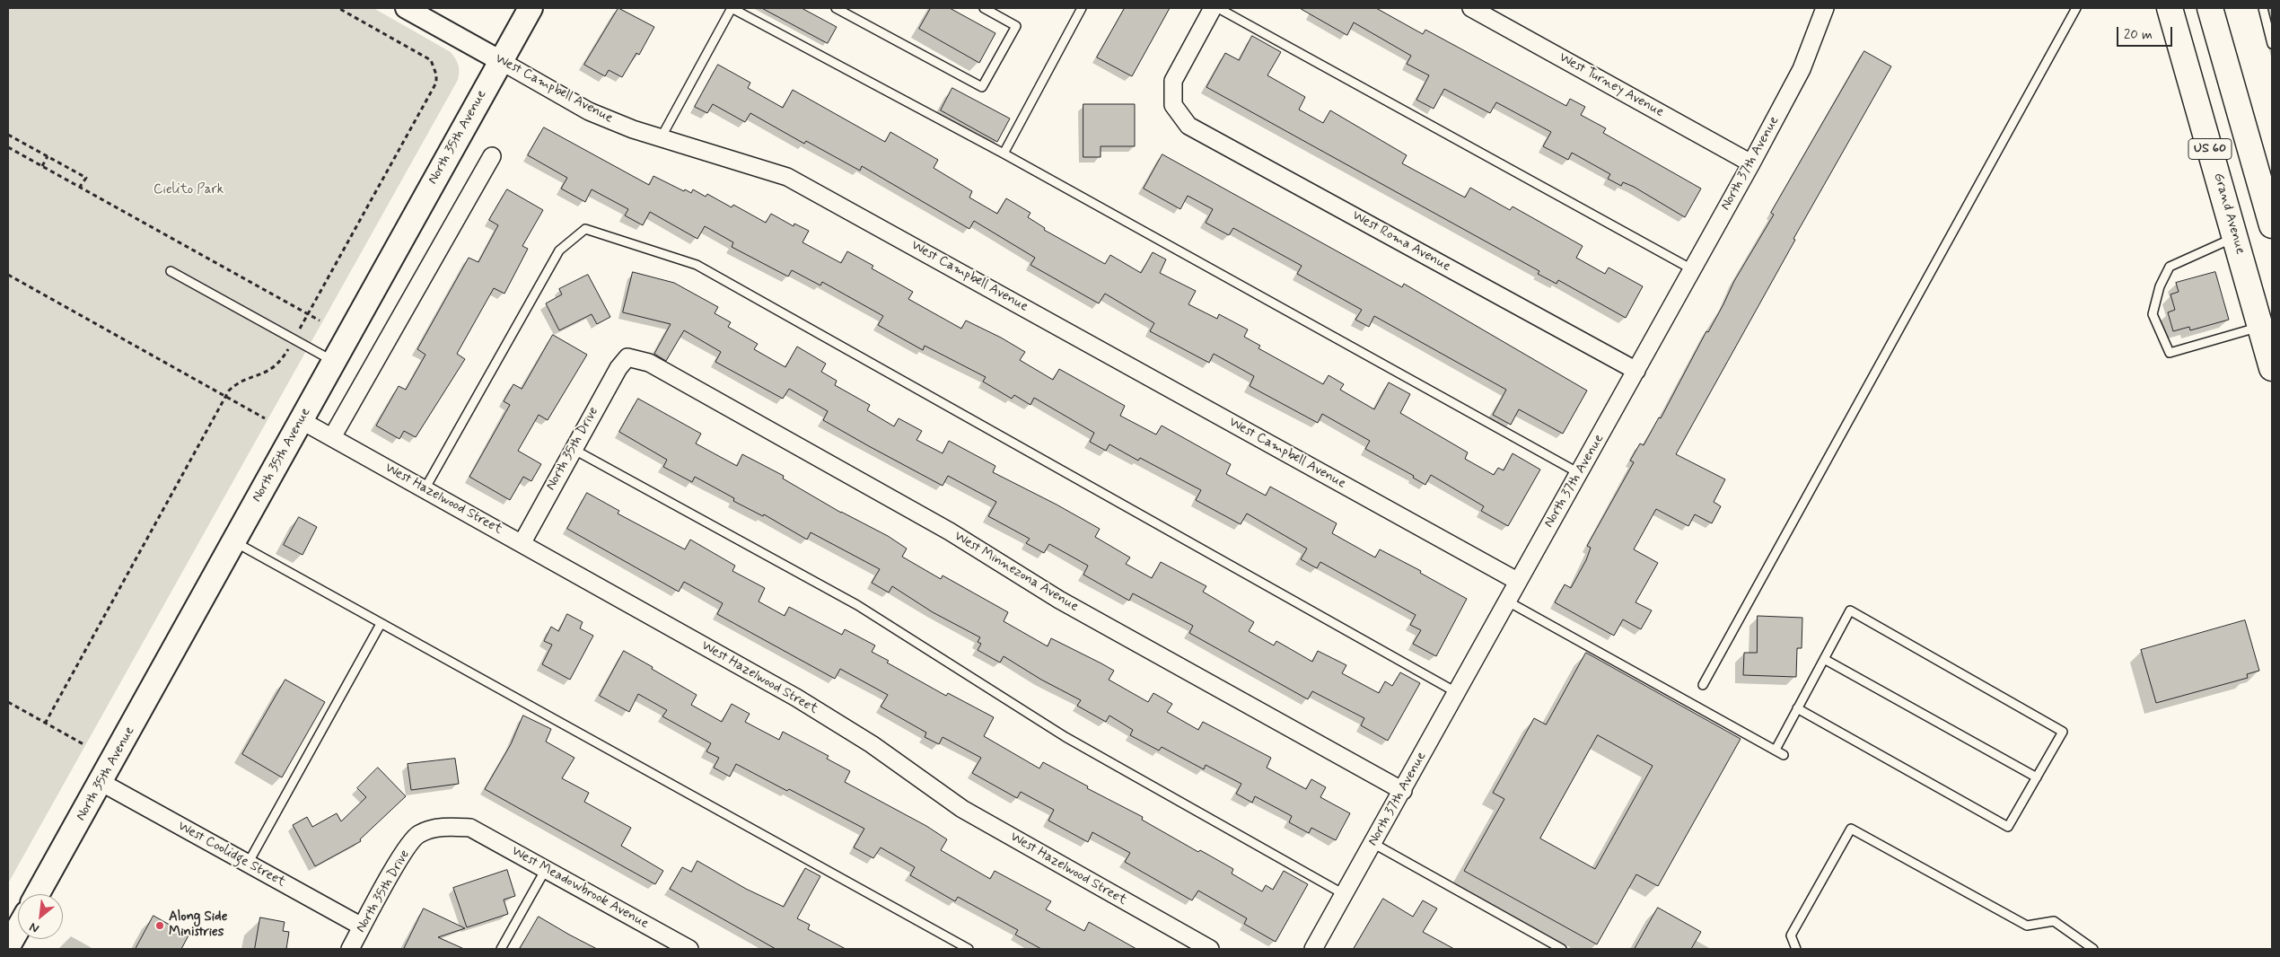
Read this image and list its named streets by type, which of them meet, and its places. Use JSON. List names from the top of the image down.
{
  "streets": {
    "highway": ["US 60", "Grand Avenue"],
    "main road": ["North 35th Avenue"],
    "street": [
      "West Turney Avenue",
      "West Campbell Avenue",
      "North 37th Avenue",
      "West Roma Avenue",
      "North 35th Drive",
      "West Hazelwood Street",
      "West Minnezona Avenue",
      "West Coolidge Street",
      "West Meadowbrook Avenue"
    ]
  },
  "crossings": [
    ["West Turney Avenue", "North 37th Avenue"],
    ["West Campbell Avenue", "North 35th Avenue"],
    ["West Campbell Avenue", "North 37th Avenue"],
    ["North 35th Avenue", "West Hazelwood Street"],
    ["North 35th Avenue", "West Coolidge Street"],
    ["North 37th Avenue", "West Roma Avenue"],
    ["North 37th Avenue", "West Minnezona Avenue"],
    ["North 35th Drive", "West Hazelwood Street"],
    ["North 35th Drive", "West Minnezona Avenue"],
    ["North 35th Drive", "West Coolidge Street"],
    ["North 35th Drive", "West Meadowbrook Avenue"]
  ],
  "parks": ["Cielito Park"],
  "places": ["Along Side Ministries"],
  "scale_bar": "20 m",
  "north": "bottom left"
}
